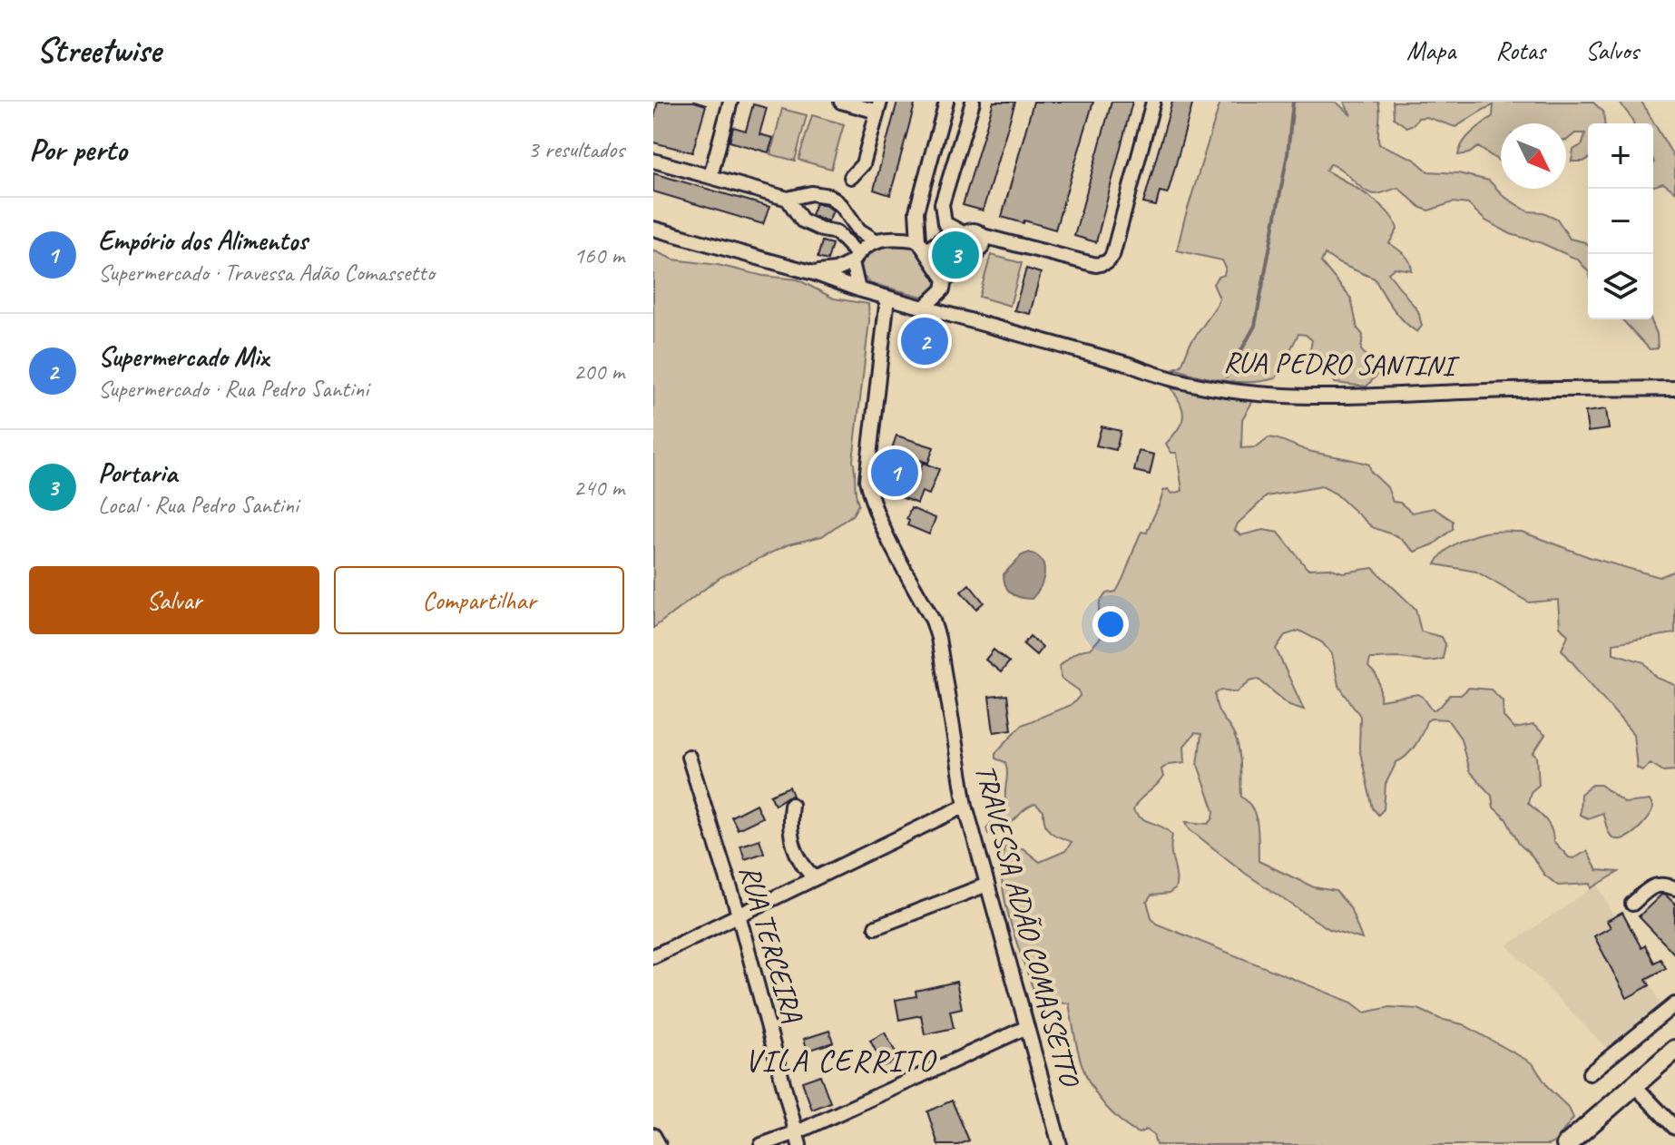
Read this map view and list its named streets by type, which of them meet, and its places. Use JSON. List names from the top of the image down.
{
  "streets": {
    "street": ["RUA PEDRO SANTINI", "TRAVESSA ADÃO COMASSETTO", "RUA TERCEIRA"]
  },
  "crossings": [
    ["RUA PEDRO SANTINI", "TRAVESSA ADÃO COMASSETTO"]
  ],
  "districts": ["VILA CERRITO"],
  "north": "bottom right",
  "page": {
    "header": "Streetwise",
    "nav": ["Mapa", "Rotas", "Salvos"],
    "heading": ["Por perto", "3 resultados"],
    "map_buttons": ["+", "−"],
    "list": [
      {
        "mark": "1",
        "name": "Empório dos Alimentos",
        "note": "Supermercado · Travessa Adão Comassetto",
        "value": "160 m"
      },
      {
        "mark": "2",
        "name": "Supermercado Mix",
        "note": "Supermercado · Rua Pedro Santini",
        "value": "200 m"
      },
      {
        "mark": "3",
        "name": "Portaria",
        "note": "Local · Rua Pedro Santini",
        "value": "240 m"
      }
    ],
    "pins": ["3", "2", "1"],
    "buttons": ["Salvar", "Compartilhar"]
  }
}
